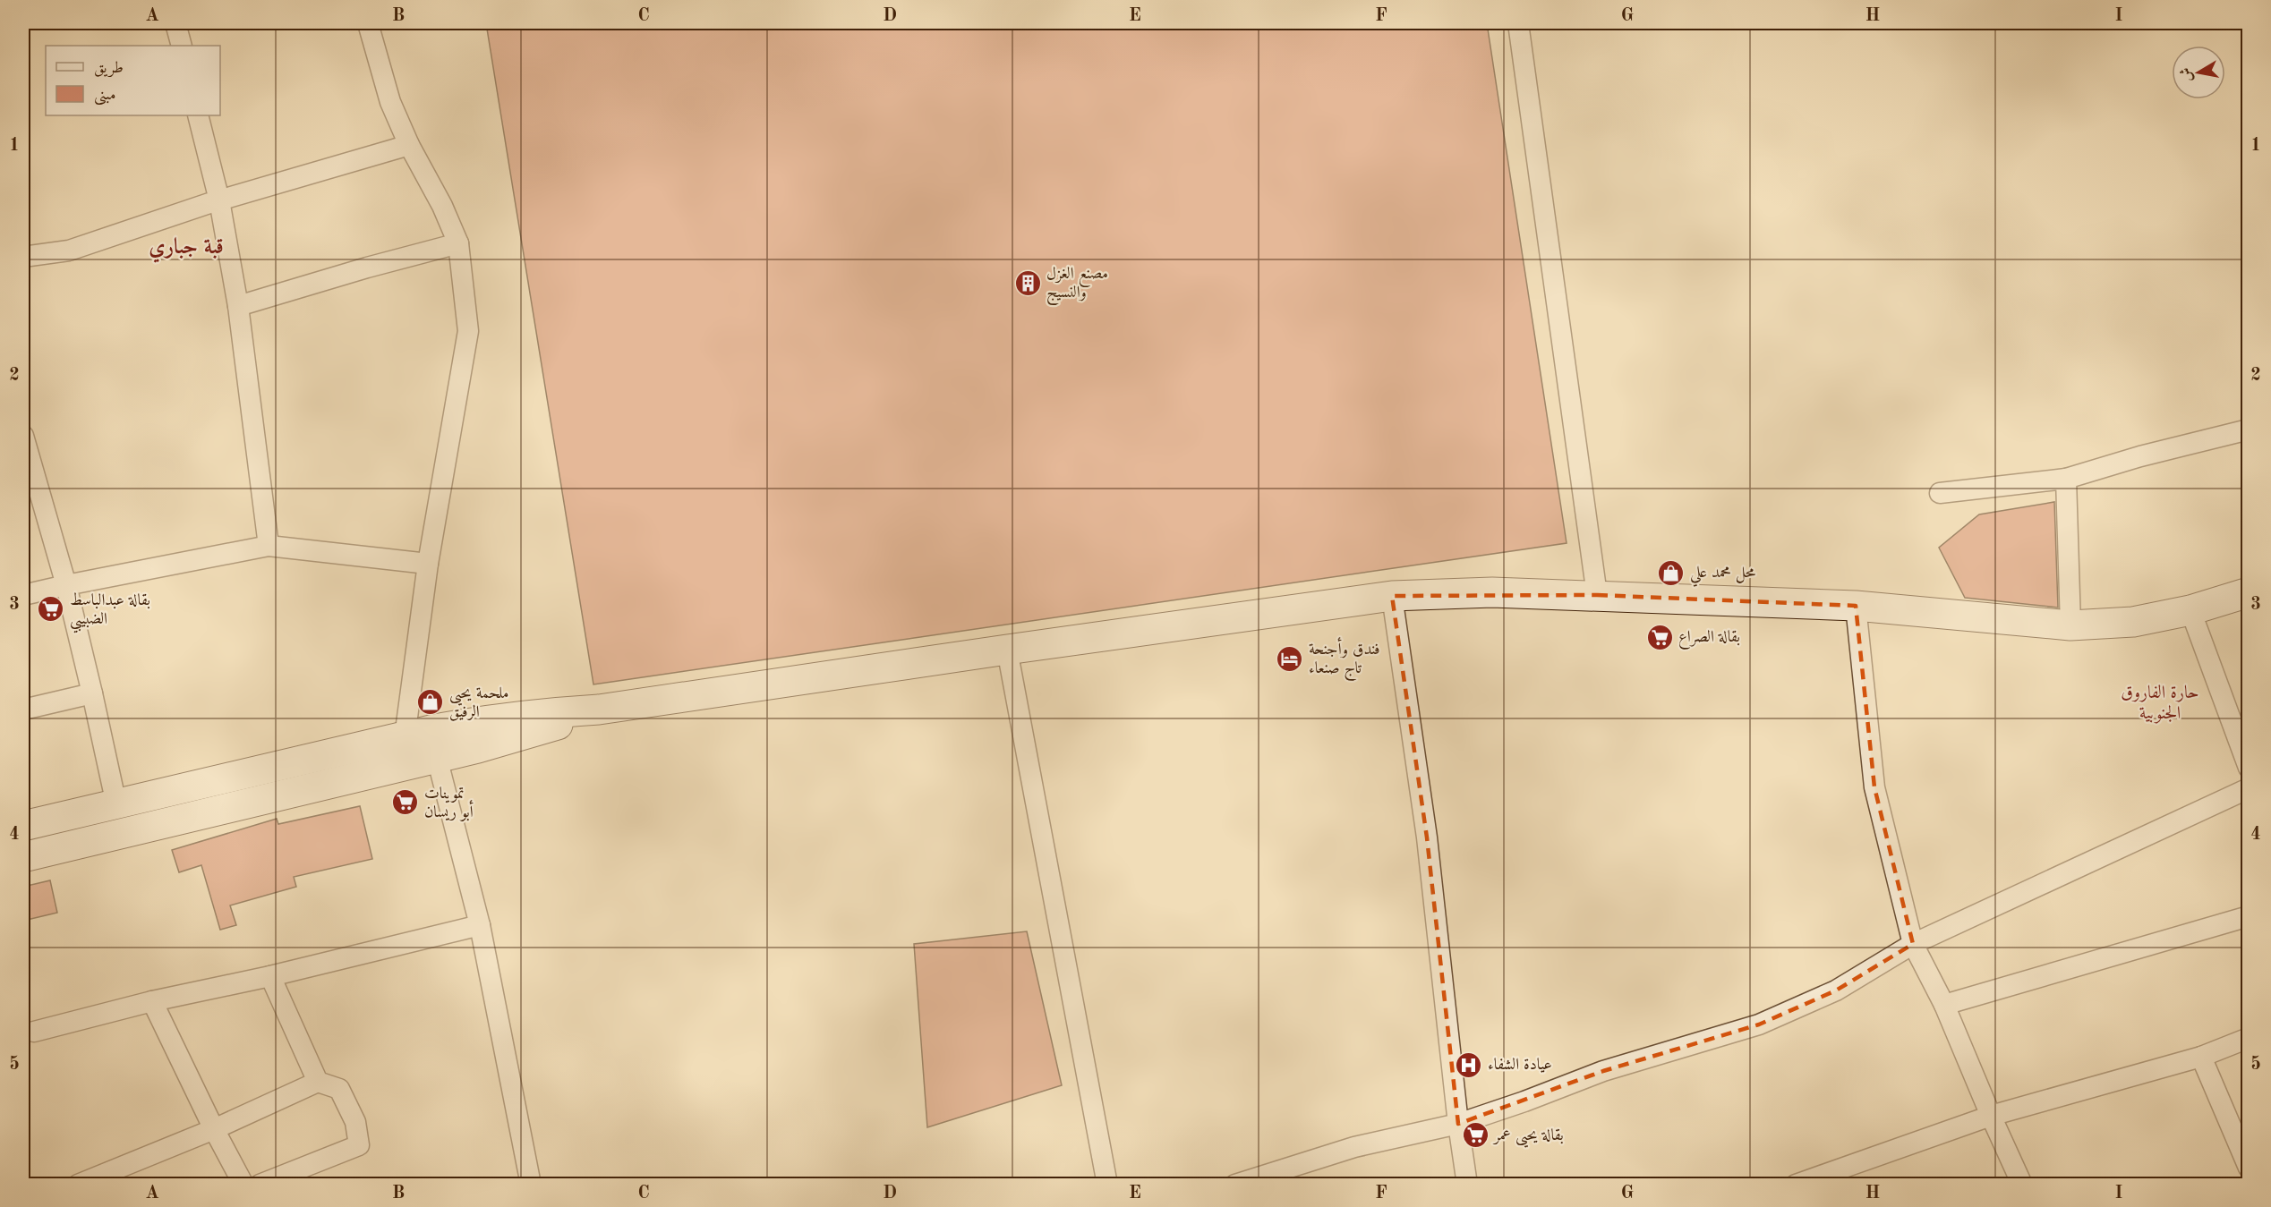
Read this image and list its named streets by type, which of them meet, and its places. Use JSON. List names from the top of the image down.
{
  "districts": ["قبة جباري", "حارة الفاروق الجنوبية"],
  "places": {
    "building": ["مصنع الغزل والنسيج"],
    "shop": ["محل محمد علي", "ملحمة يحيى الرفيق"],
    "supermarket": [
      "بقالة عبدالباسط الضبيبي",
      "بقالة الصراع",
      "تموينات أبو ريسان",
      "بقالة يحيى عمر"
    ],
    "hotel": ["فندق وأجنحة تاج صنعاء"],
    "hospital": ["عيادة الشفاء"]
  },
  "legend": ["طريق", "مبنى"],
  "north": "left",
  "grid": {
    "columns": [
      "A",
      "B",
      "C",
      "D",
      "E",
      "F",
      "G",
      "H",
      "I"
    ],
    "rows": [
      "1",
      "2",
      "3",
      "4",
      "5"
    ]
  }
}
